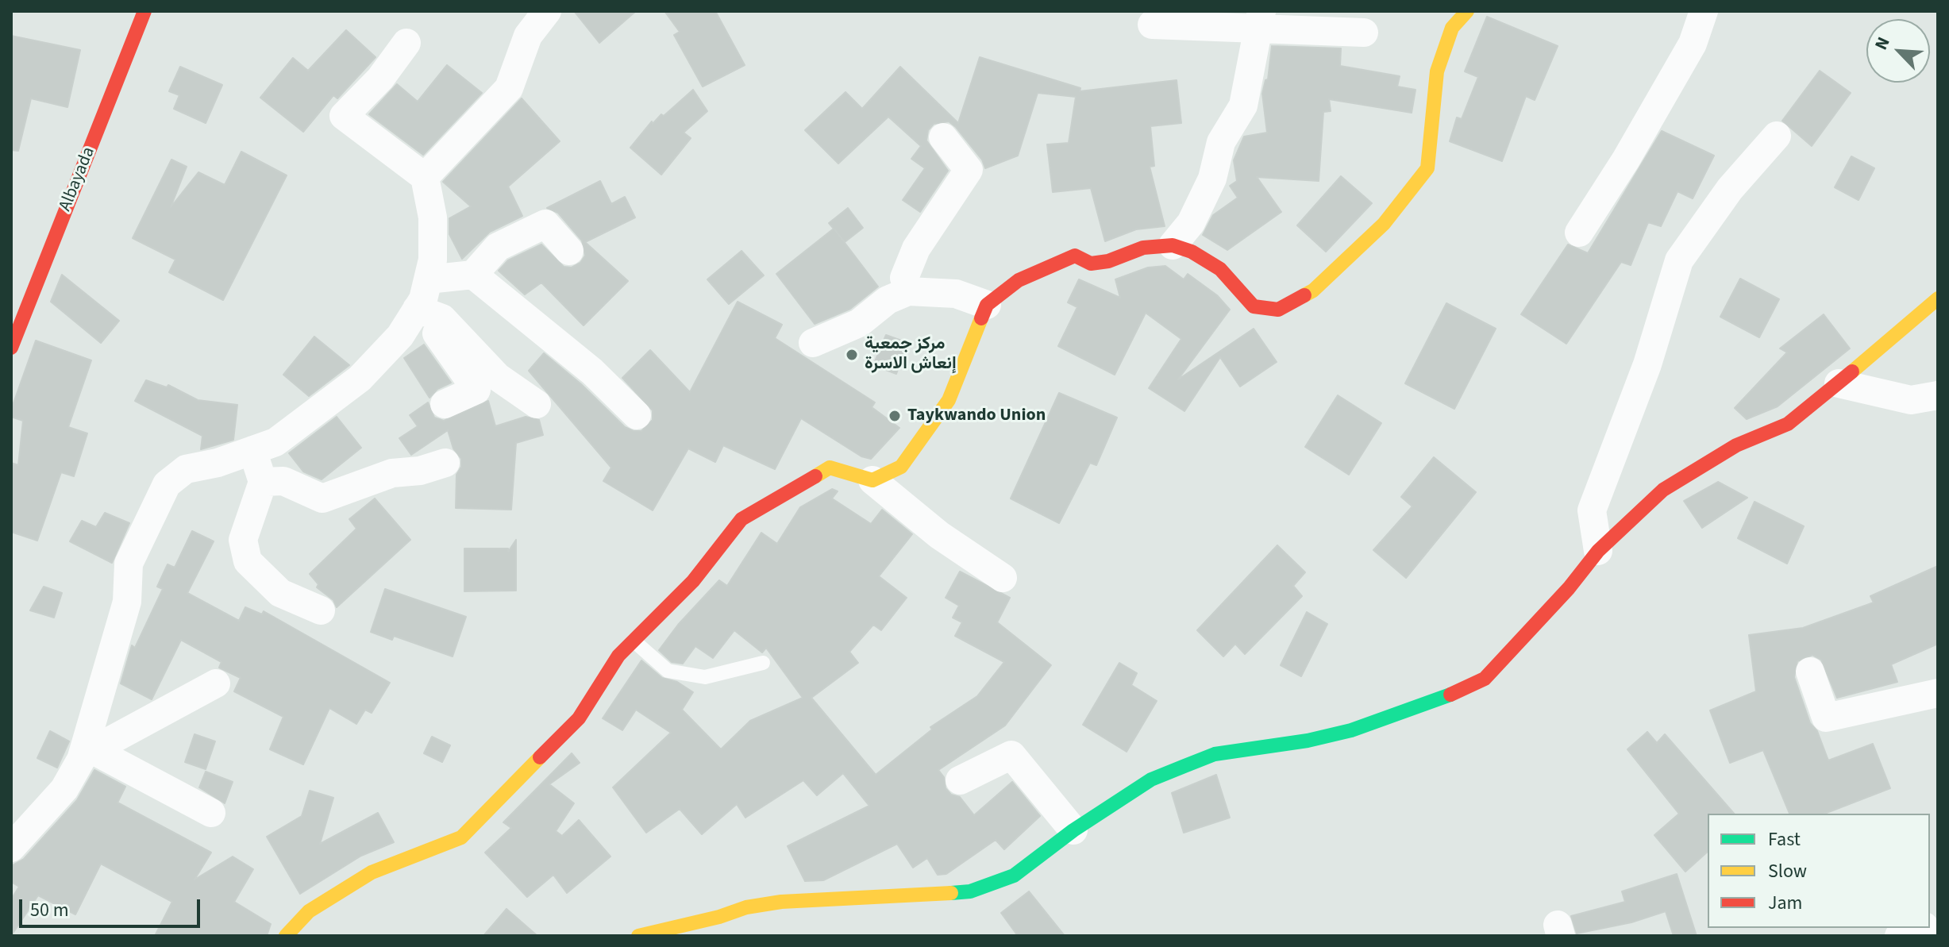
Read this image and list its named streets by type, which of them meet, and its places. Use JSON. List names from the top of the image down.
{
  "streets": {
    "street": ["Albayada"]
  },
  "places": ["مركز جمعية إنعاش الاسرة", "Taykwando Union"],
  "legend": ["Fast", "Slow", "Jam"],
  "scale_bar": "50 m",
  "north": "top left"
}
